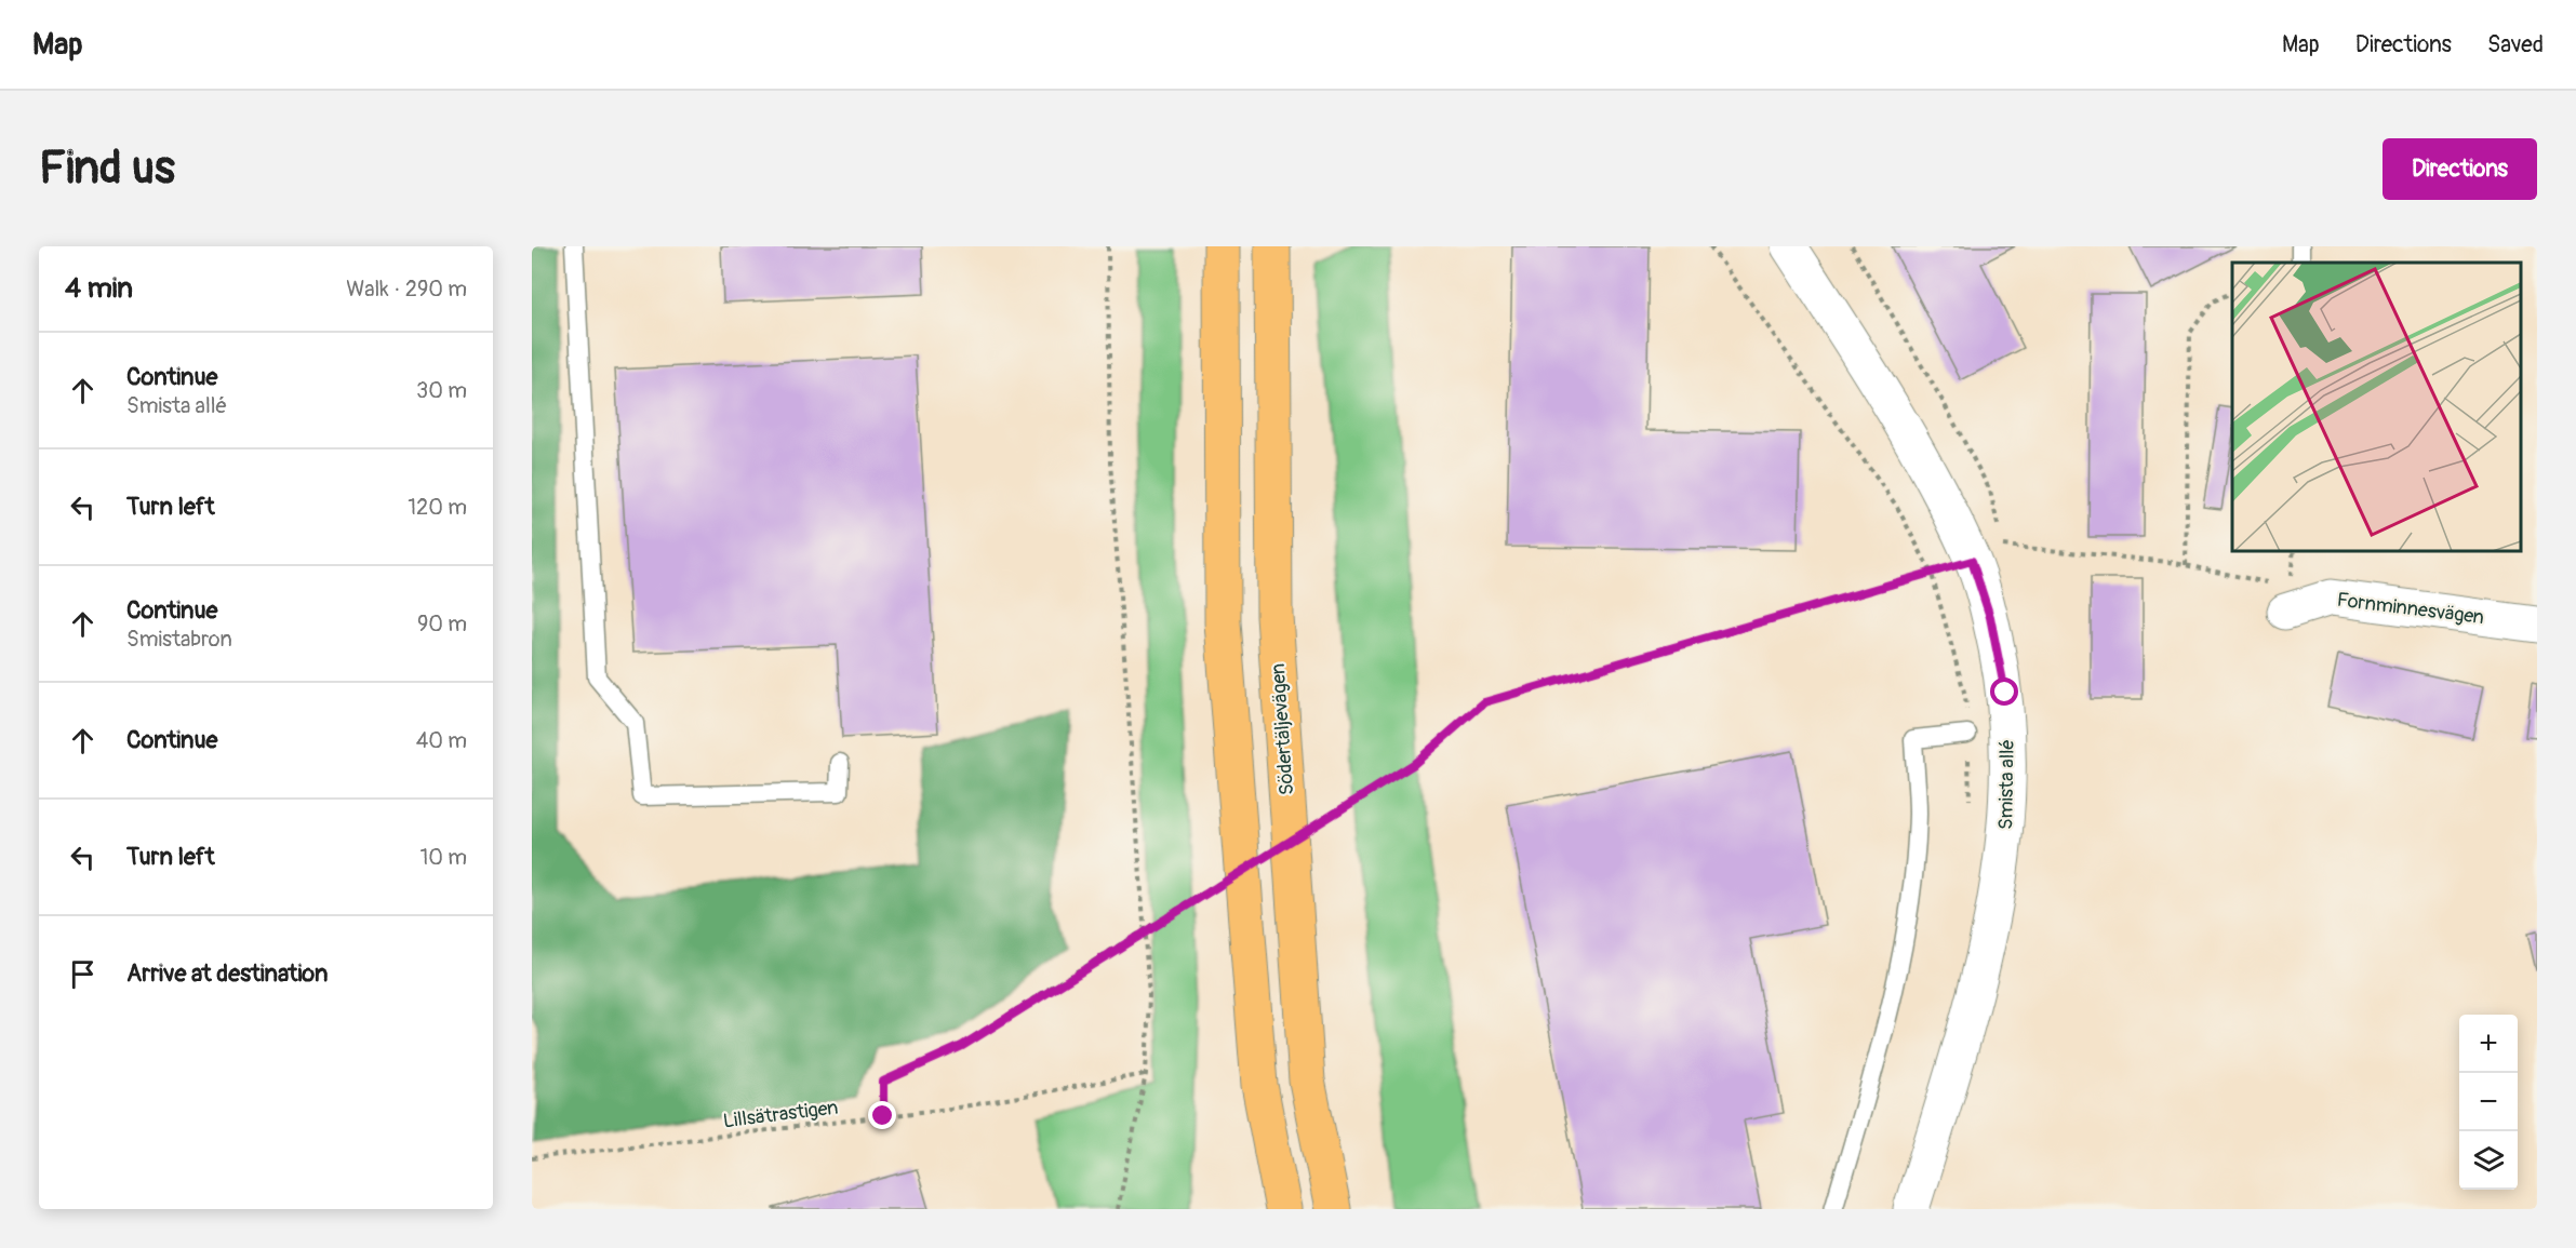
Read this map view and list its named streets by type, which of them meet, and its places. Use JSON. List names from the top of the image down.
{
  "streets": {
    "highway": ["Södertäljevägen"],
    "street": ["Fornminnesvägen", "Smista allé"],
    "path": ["Lillsätrastigen"]
  },
  "page": {
    "header": "Map",
    "nav": ["Map", "Directions", "Saved"],
    "buttons": "Directions",
    "title": "Find us",
    "heading": ["4 min", "Walk · 290 m"],
    "list": [
      ["Continue", "Smista allé", "30 m"],
      ["Turn left", "120 m"],
      ["Continue", "Smistabron", "90 m"],
      ["Continue", "40 m"],
      ["Turn left", "10 m"],
      "Arrive at destination"
    ],
    "map_buttons": ["+", "−"]
  }
}
